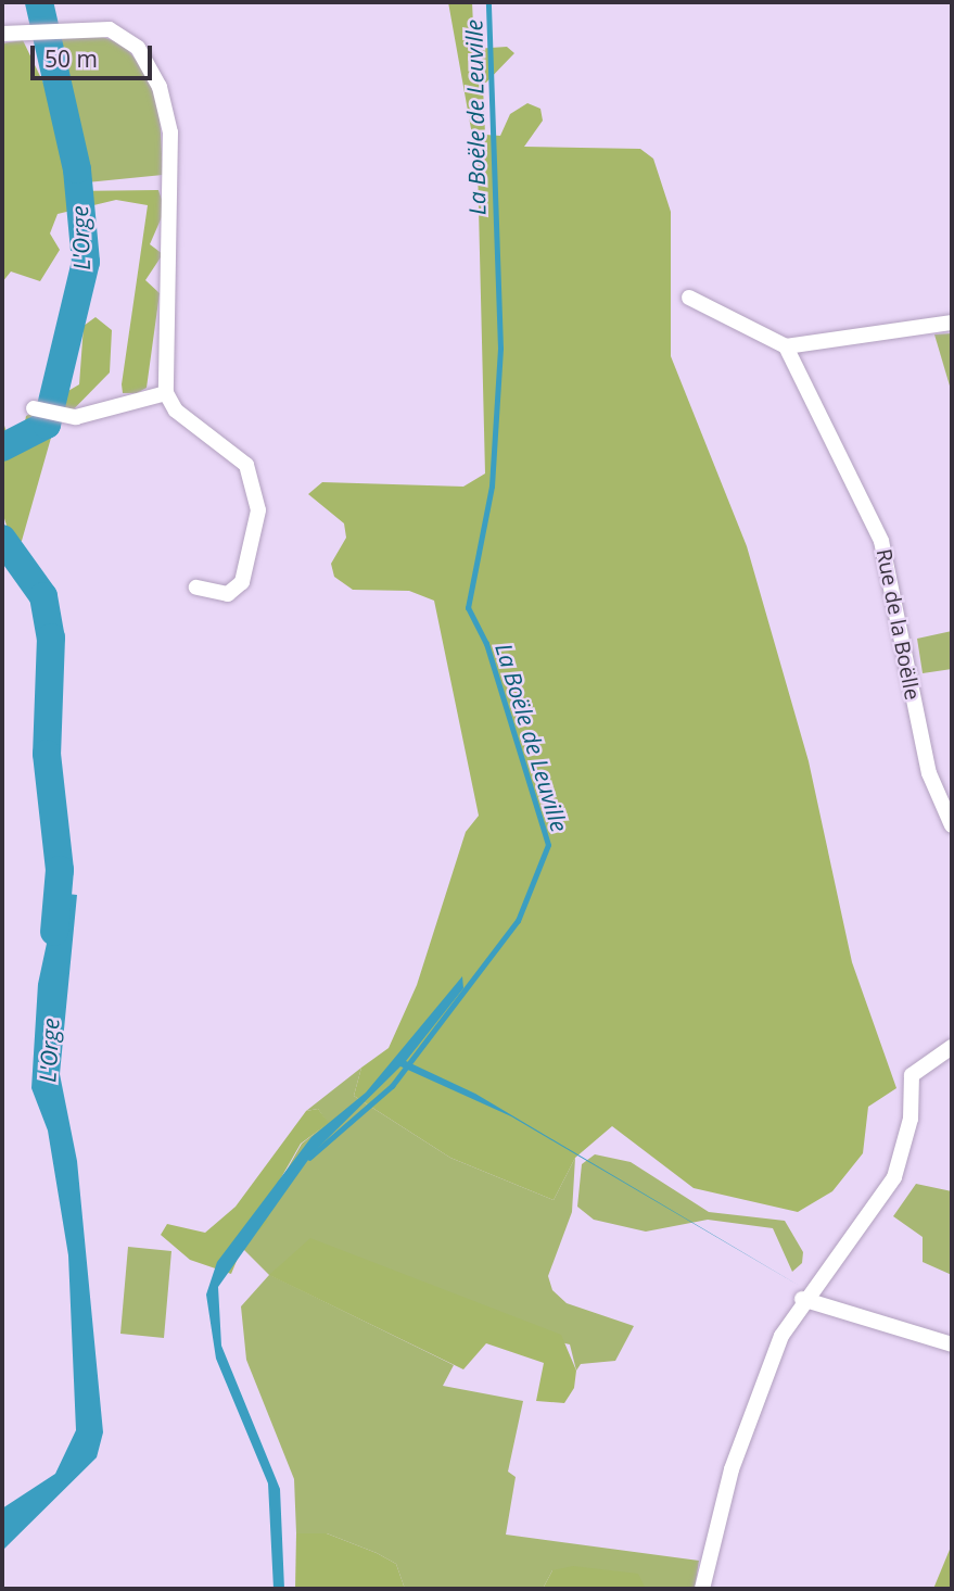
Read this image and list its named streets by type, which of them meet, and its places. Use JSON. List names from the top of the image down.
{
  "streets": {
    "street": ["Rue de la Boëlle"]
  },
  "water": ["La Boële de Leuville", "L'Orge"],
  "scale_bar": "50 m"
}
